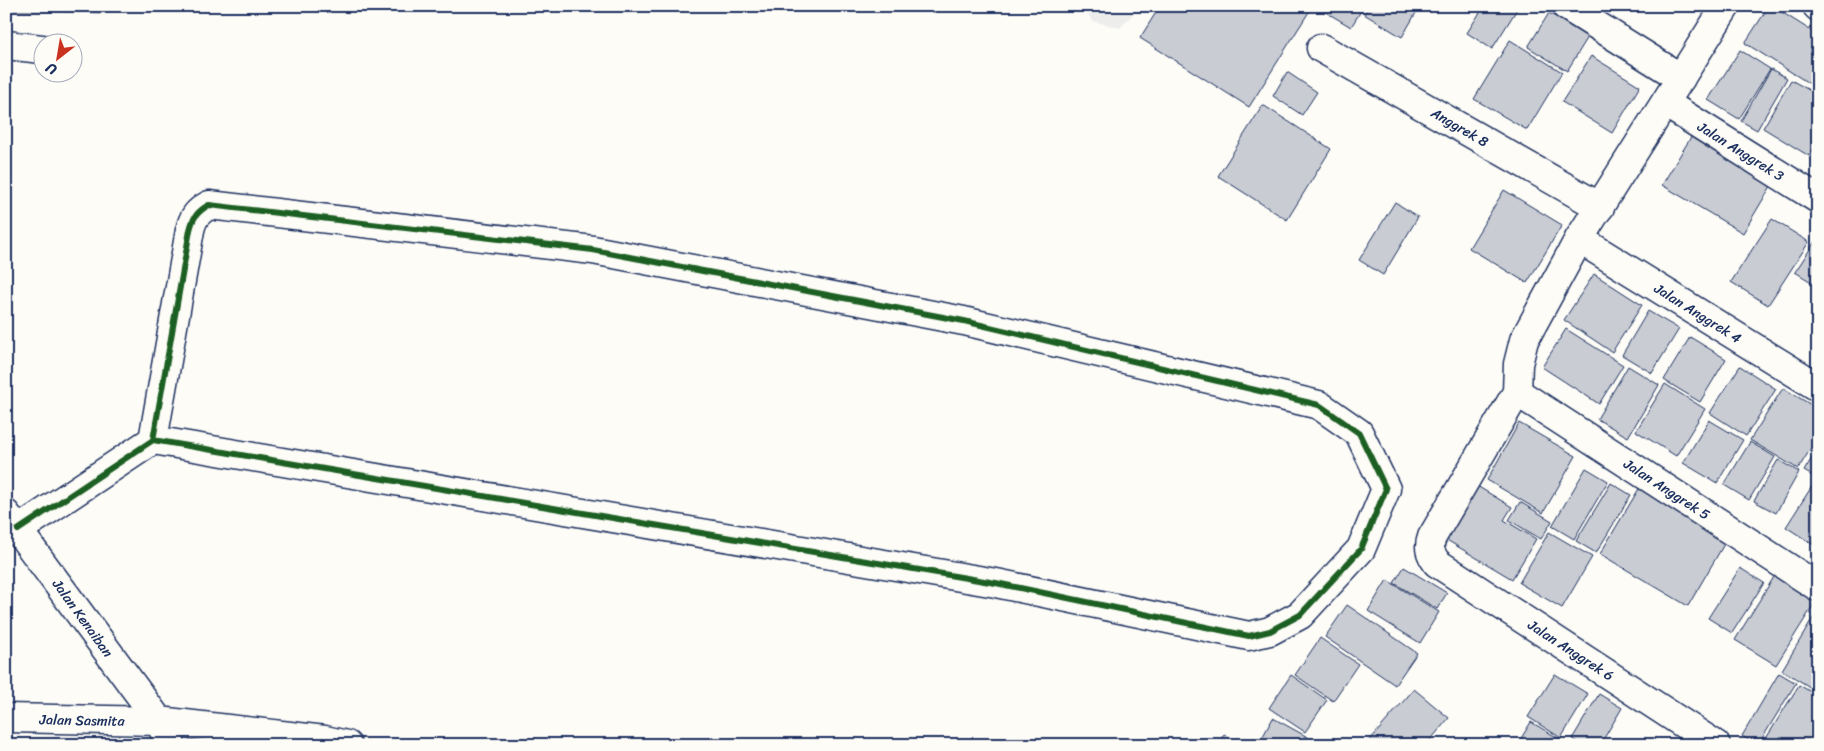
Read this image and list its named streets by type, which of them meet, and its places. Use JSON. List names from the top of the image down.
{
  "streets": {
    "street": [
      "Anggrek 8",
      "Jalan Anggrek 3",
      "Jalan Anggrek 4",
      "Jalan Anggrek 5",
      "Jalan Kenaiban",
      "Jalan Anggrek 6",
      "Jalan Sasmita"
    ]
  },
  "crossings": [
    ["Jalan Anggrek 5", "Jalan Anggrek 6"],
    ["Jalan Kenaiban", "Jalan Sasmita"]
  ],
  "north": "bottom left"
}
